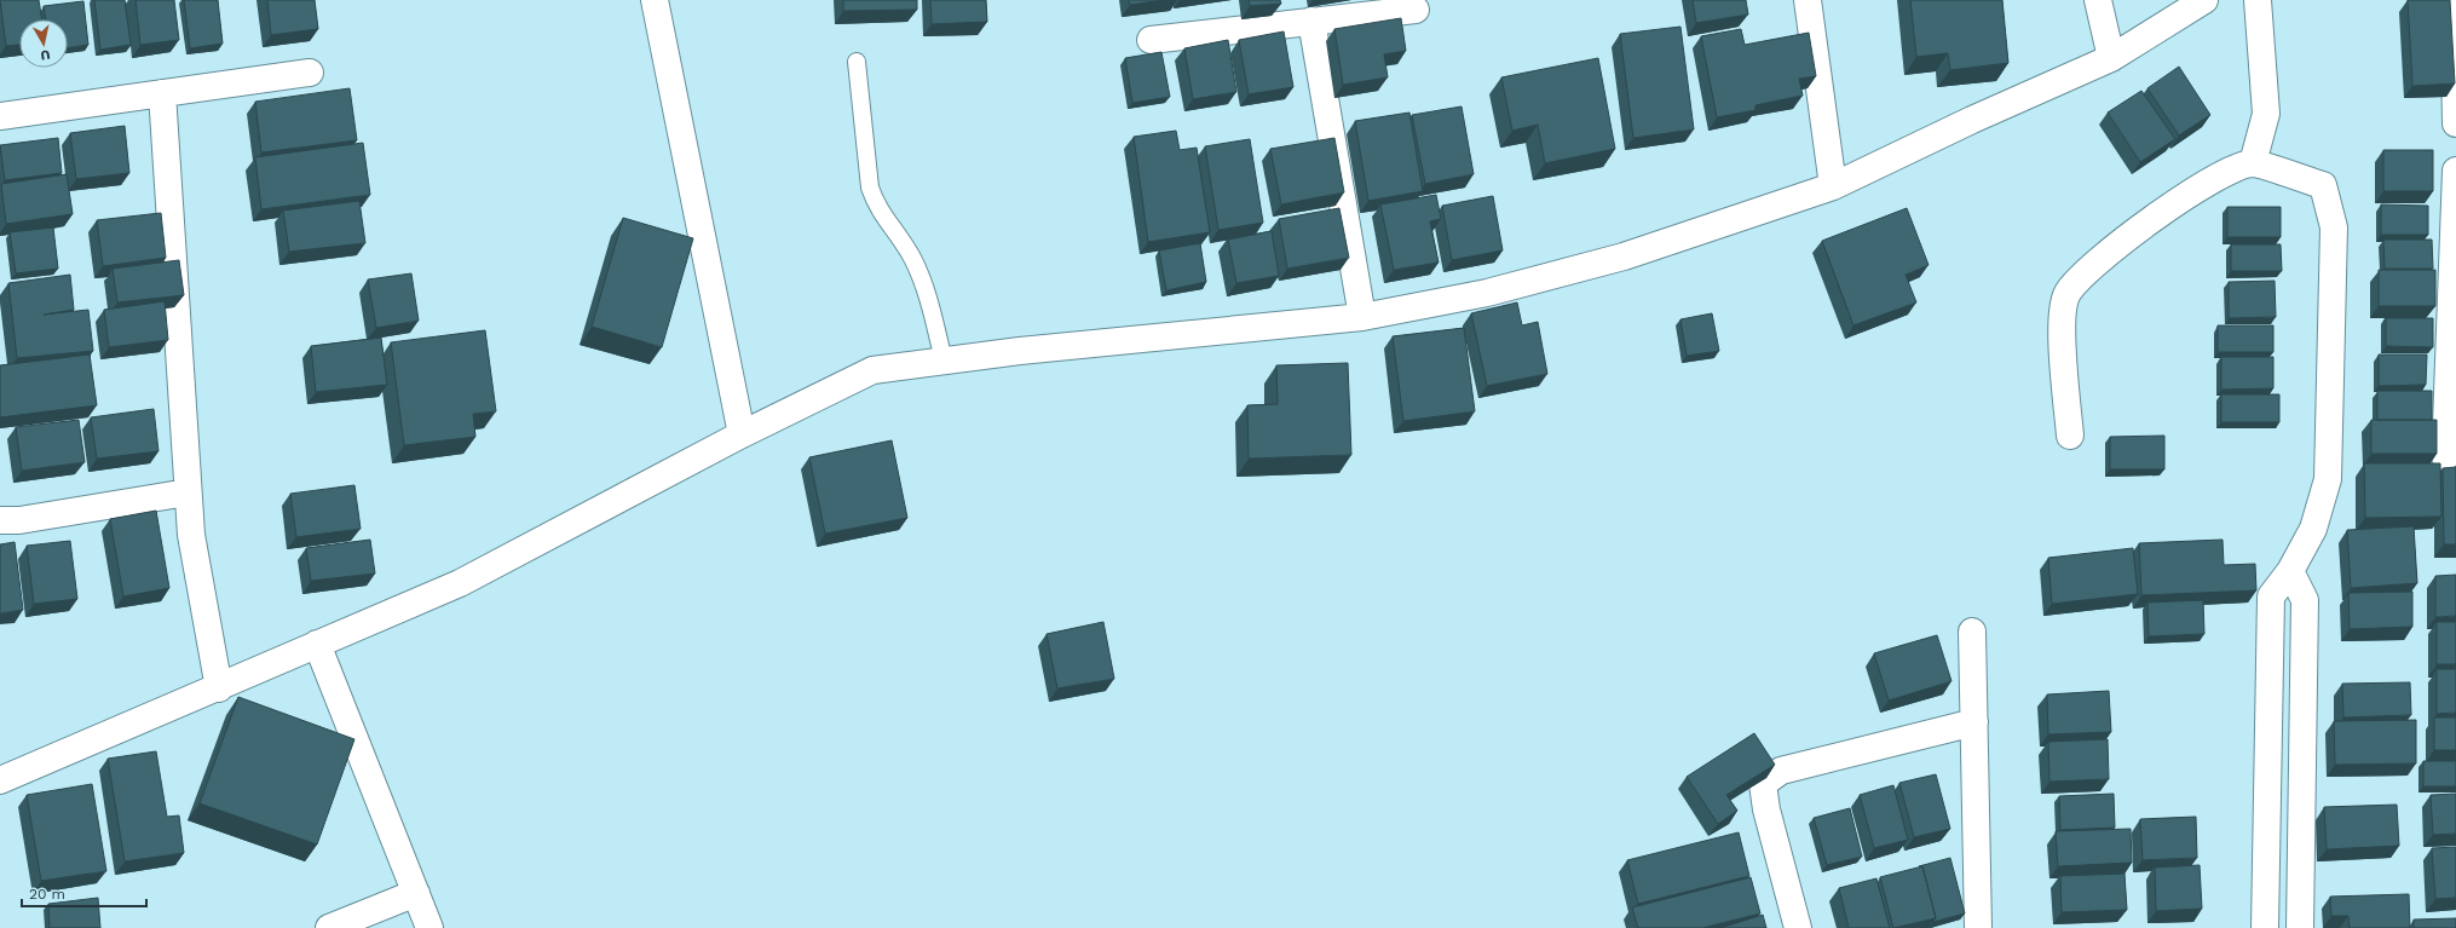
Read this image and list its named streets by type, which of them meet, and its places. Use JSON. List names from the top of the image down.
{
  "scale_bar": "20 m",
  "north": "bottom"
}
